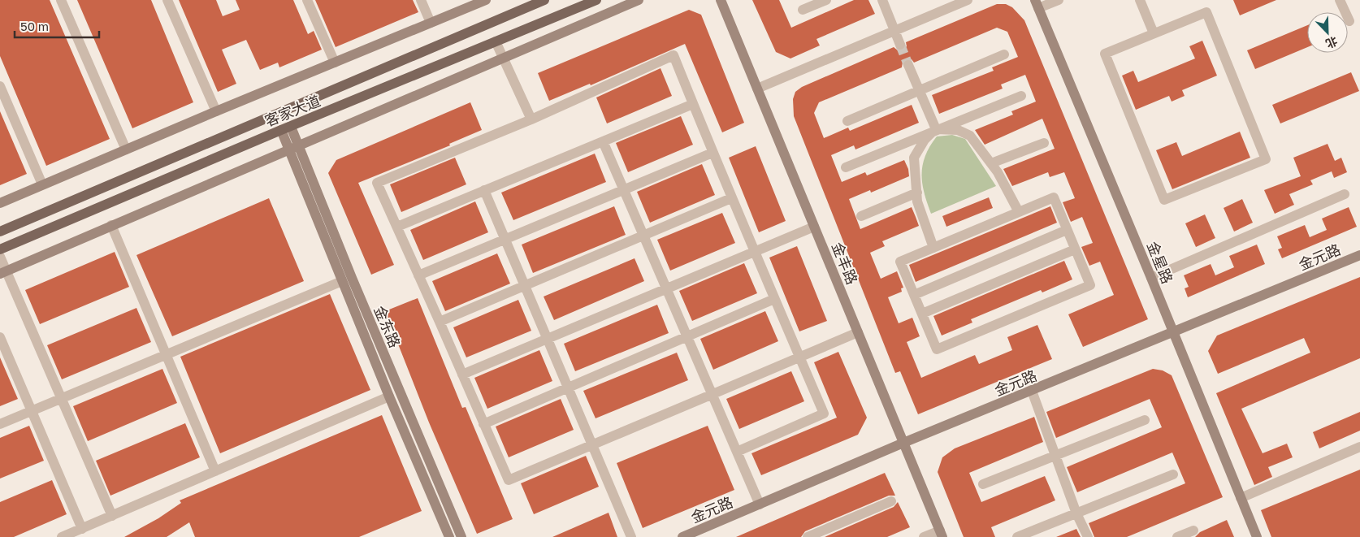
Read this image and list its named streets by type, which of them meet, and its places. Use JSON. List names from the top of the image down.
{
  "streets": {
    "main road": ["客家大道"],
    "street": [
      "金元路",
      "金星路",
      "金丰路",
      "金东路"
    ]
  },
  "crossings": [
    ["客家大道", "金东路"],
    ["金元路", "金星路"],
    ["金元路", "金丰路"]
  ],
  "scale_bar": "50 m",
  "north": "bottom right"
}
